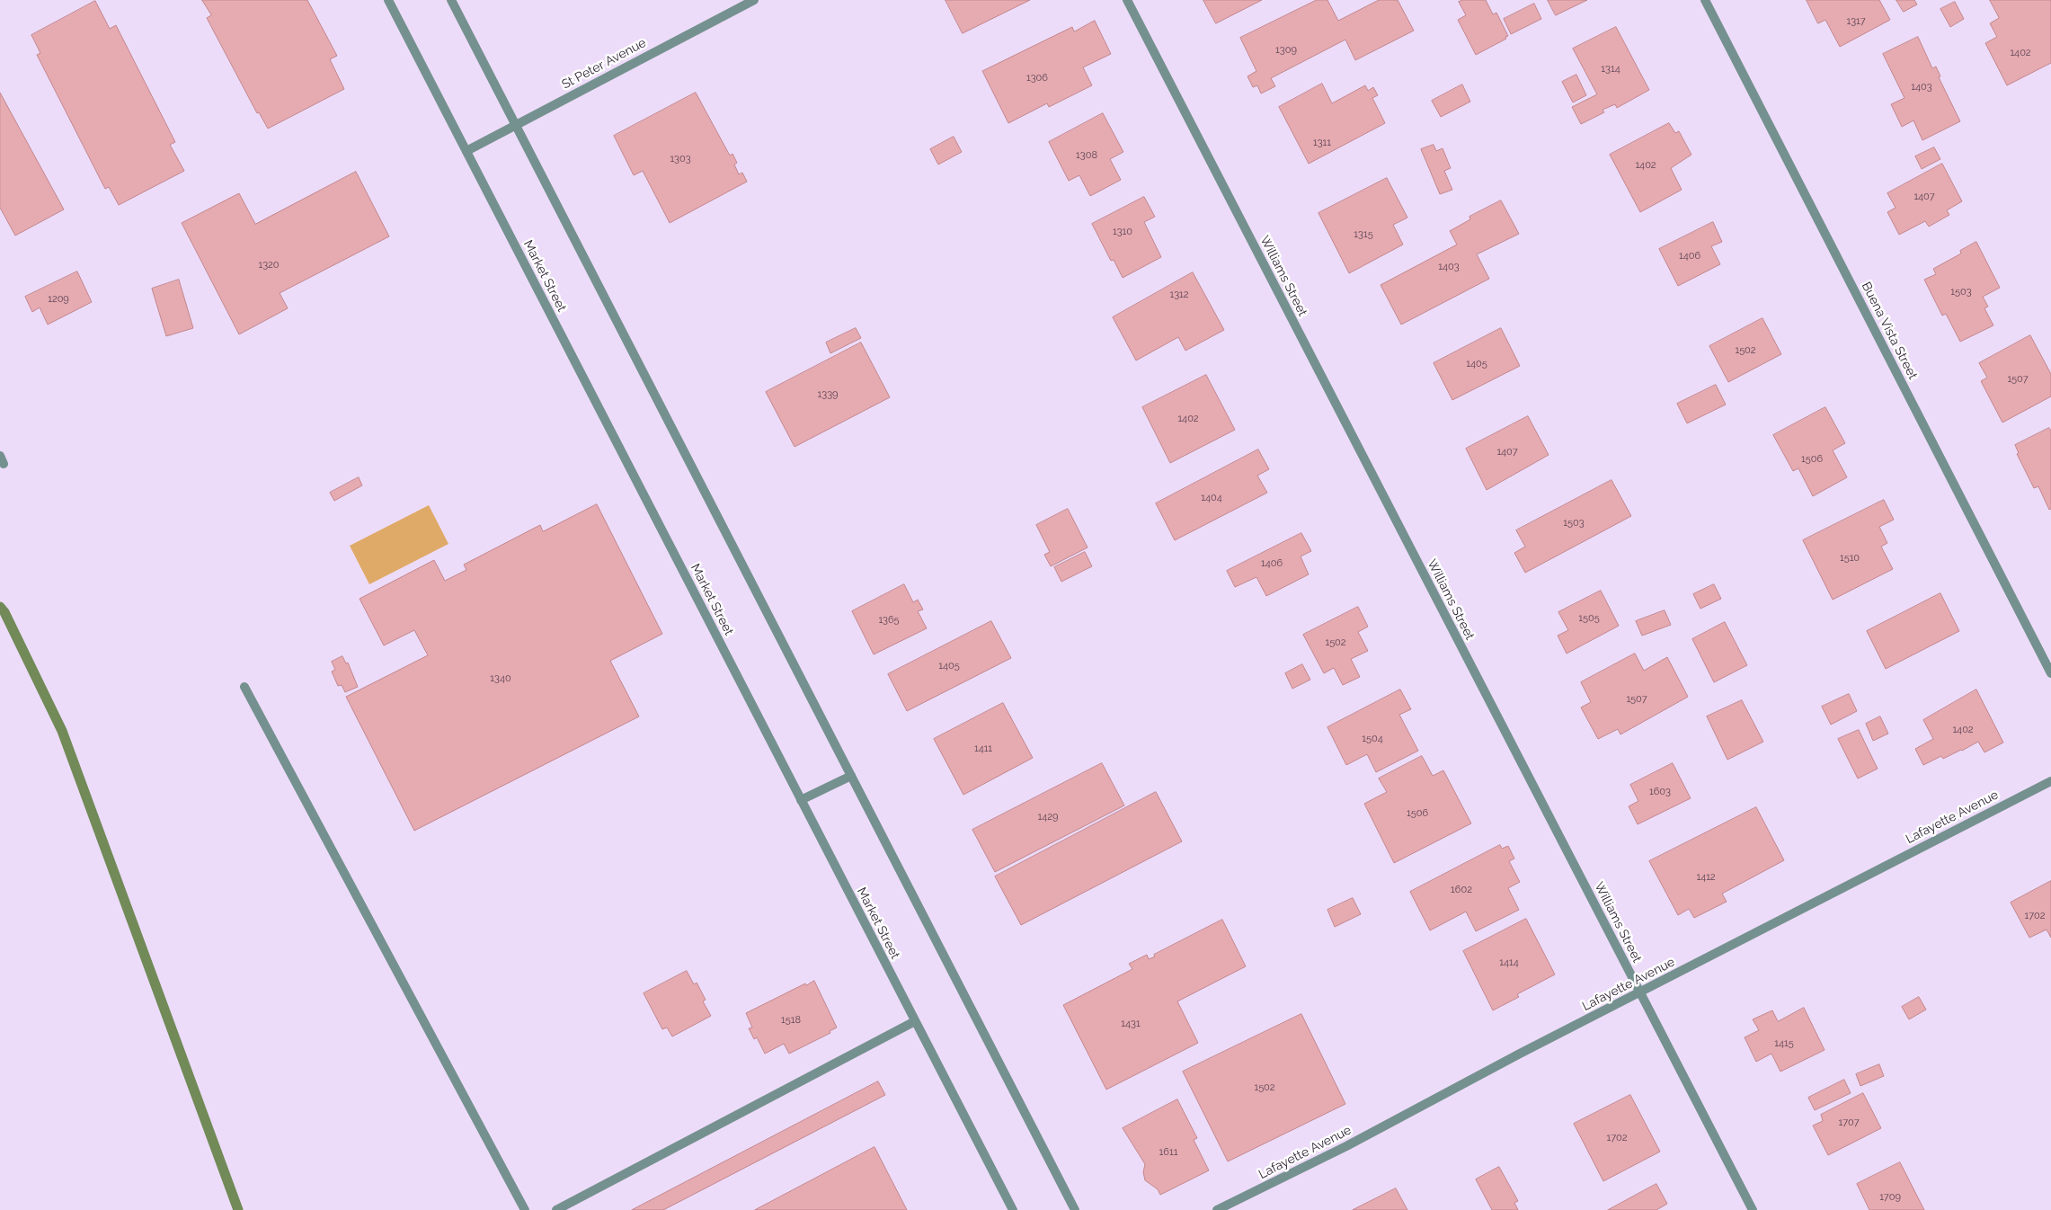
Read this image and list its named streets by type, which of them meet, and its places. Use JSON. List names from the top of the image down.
{
  "streets": {
    "street": [
      "St Peter Avenue",
      "Market Street",
      "Williams Street",
      "Buena Vista Street",
      "Lafayette Avenue"
    ]
  },
  "crossings": [
    ["St Peter Avenue", "Market Street"],
    ["Williams Street", "Lafayette Avenue"]
  ],
  "house_numbers": [
    "1317",
    "1309",
    "1402",
    "1314",
    "1306",
    "1403",
    "1311",
    "1308",
    "1303",
    "1402",
    "1407",
    "1310",
    "1315",
    "1406",
    "1320",
    "1403",
    "1503",
    "1312",
    "1209",
    "1502",
    "1405",
    "1507",
    "1339",
    "1402",
    "1407",
    "1506",
    "1404",
    "1503",
    "1510",
    "1406",
    "1505",
    "1365",
    "1502",
    "1405",
    "1340",
    "1507",
    "1402",
    "1504",
    "1411",
    "1603",
    "1506",
    "1429",
    "1412",
    "1602",
    "1702",
    "1414",
    "1518",
    "1431",
    "1415",
    "1502",
    "1707",
    "1702",
    "1611",
    "1709"
  ]
}
